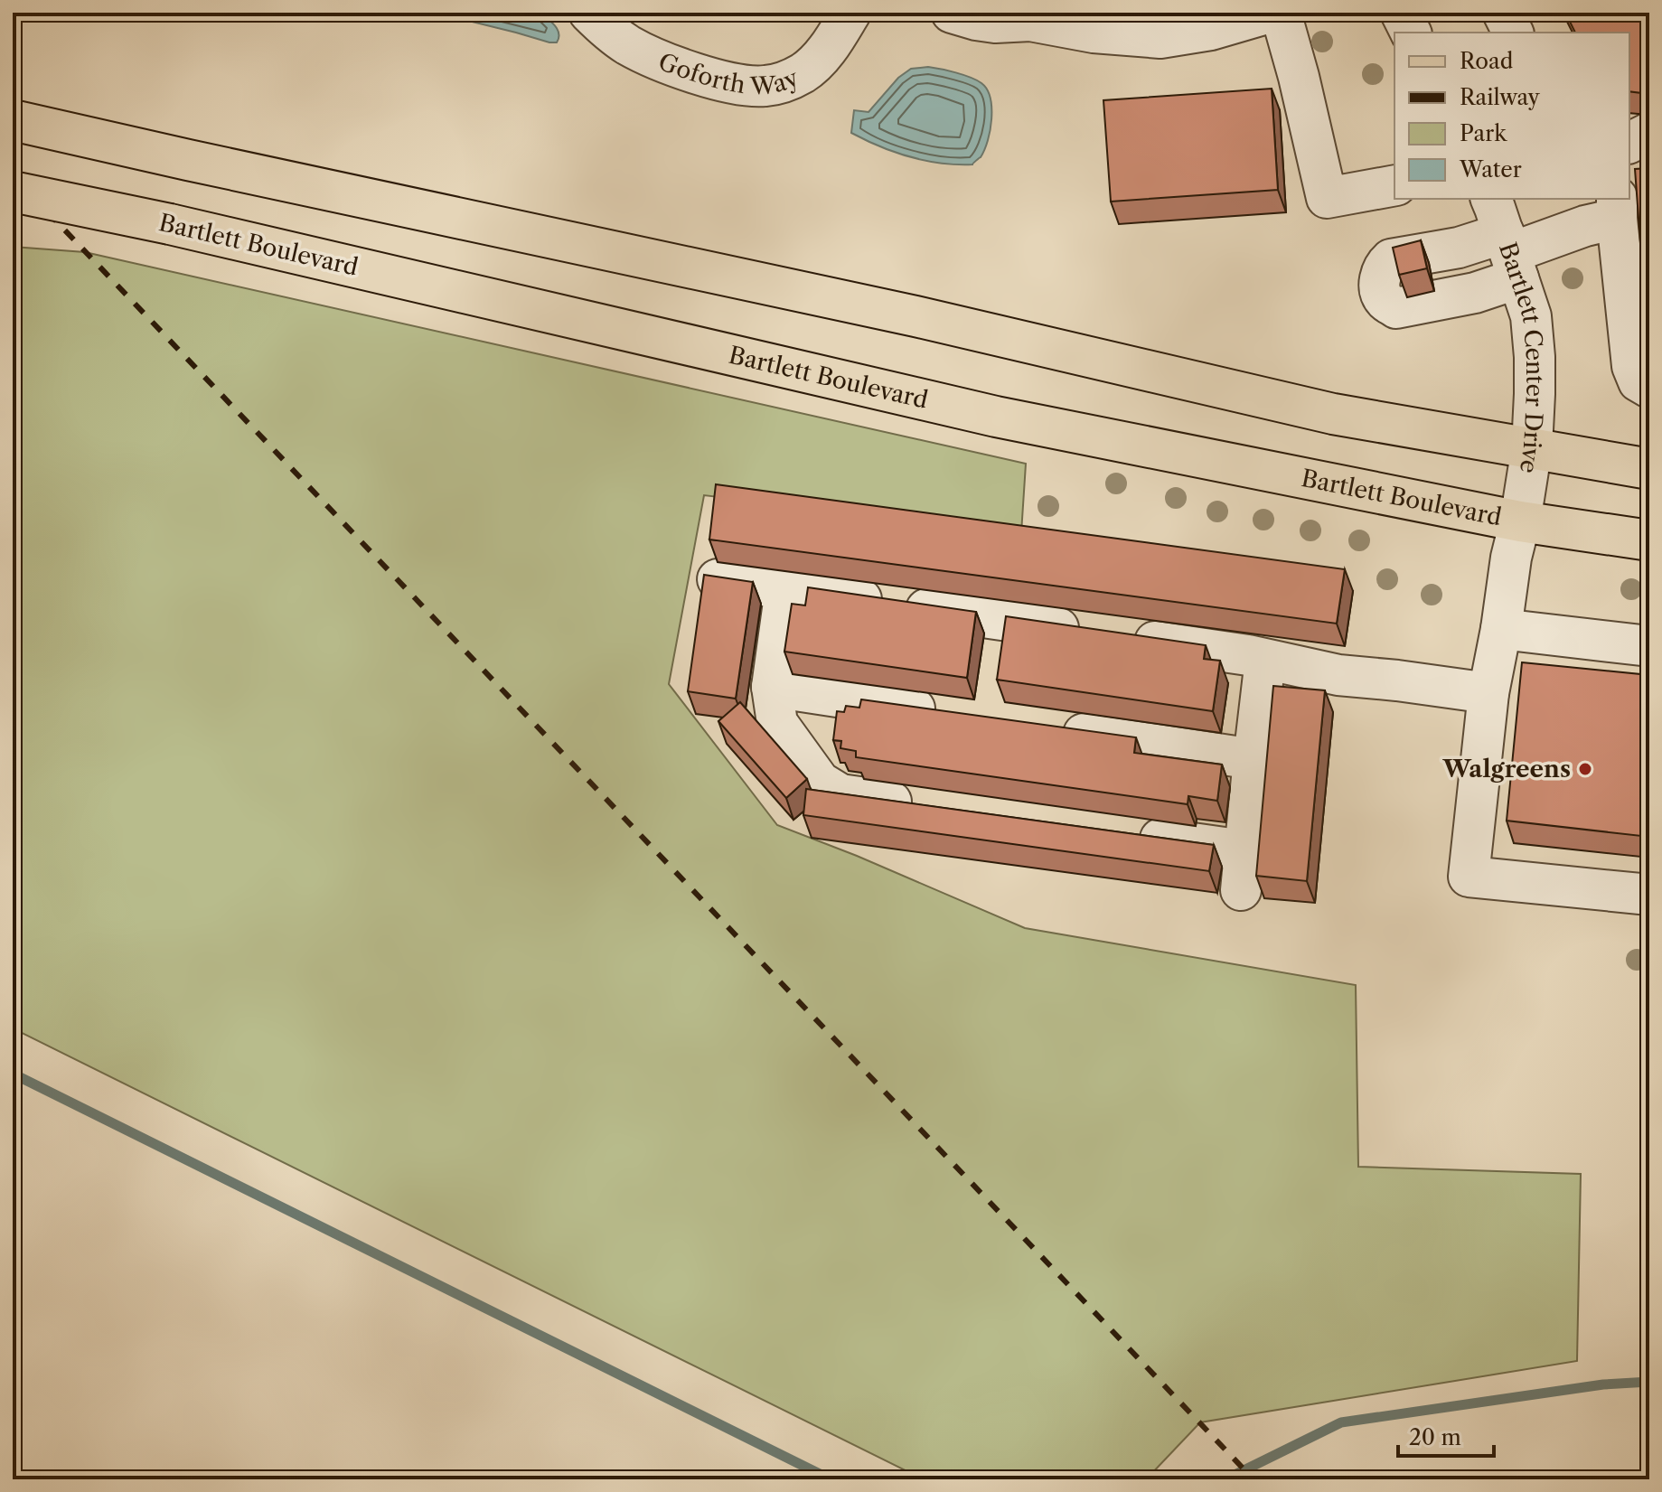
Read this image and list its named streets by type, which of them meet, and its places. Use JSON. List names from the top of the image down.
{
  "streets": {
    "main road": ["Bartlett Boulevard"],
    "street": ["Goforth Way", "Bartlett Center Drive"]
  },
  "crossings": [
    ["Bartlett Boulevard", "Bartlett Center Drive"]
  ],
  "places": ["Walgreens"],
  "legend": [
    "Road",
    "Railway",
    "Park",
    "Water"
  ],
  "scale_bar": "20 m"
}
